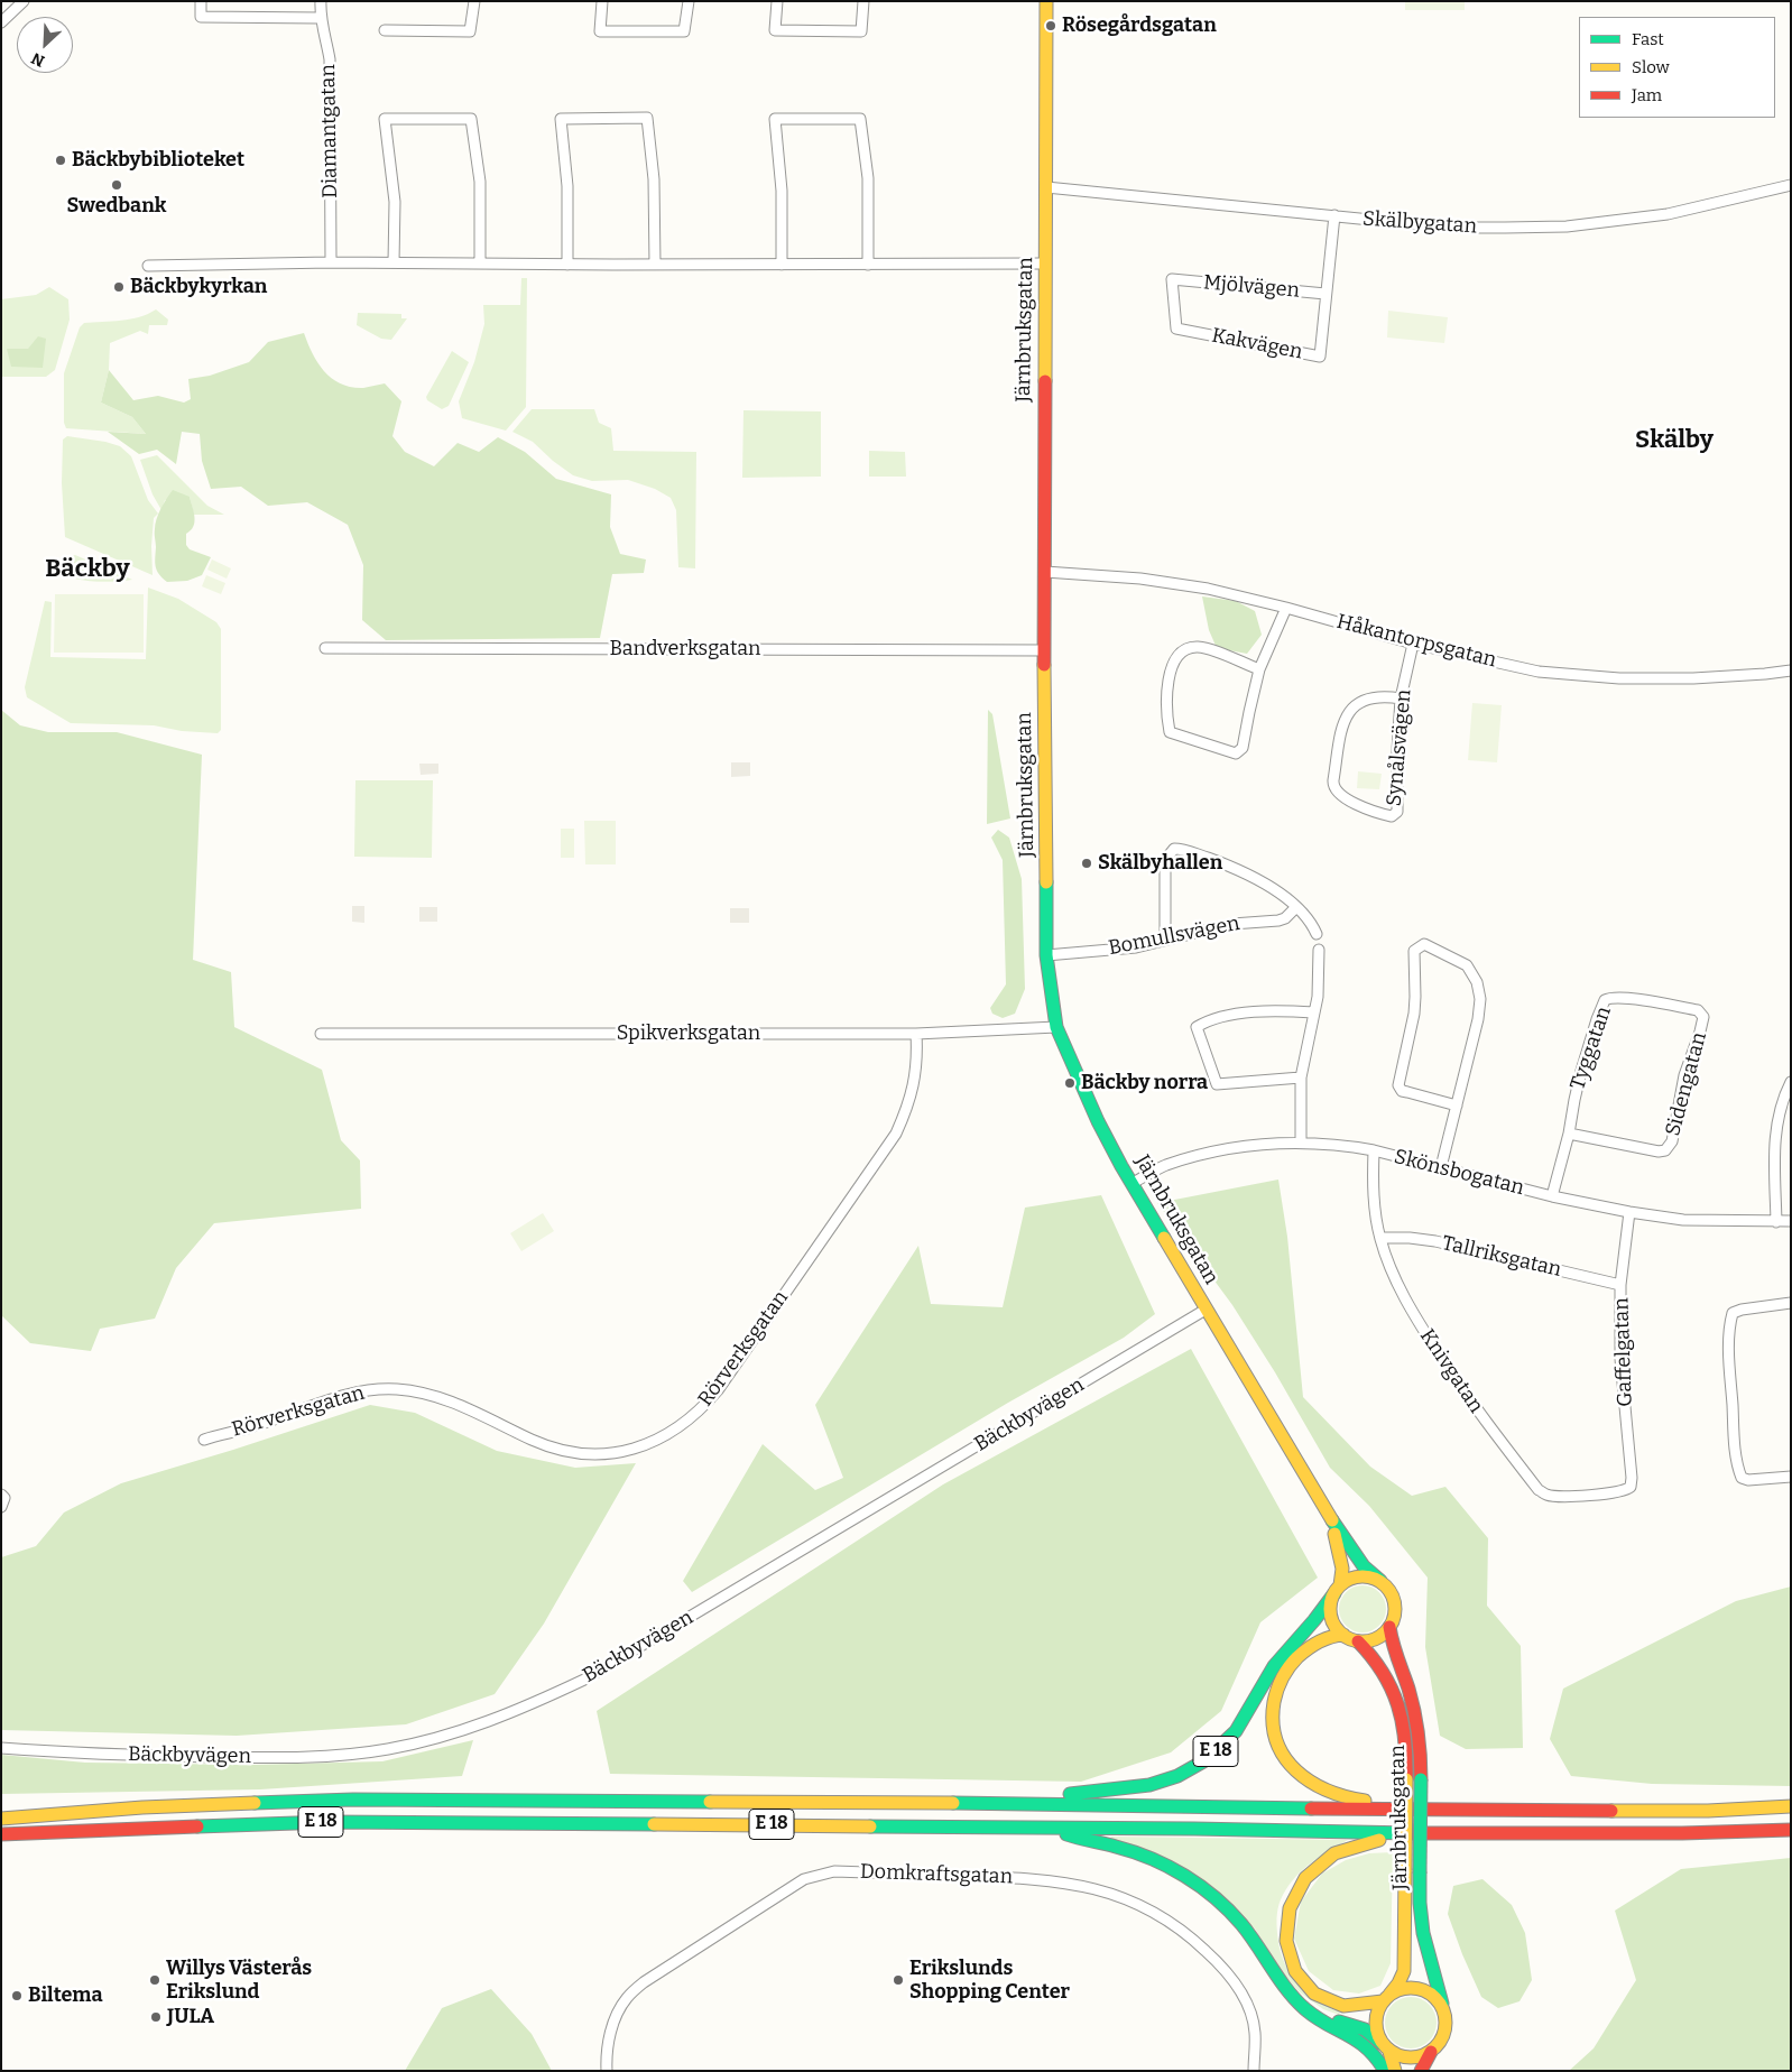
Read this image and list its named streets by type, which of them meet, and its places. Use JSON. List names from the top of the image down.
{
  "streets": {
    "main road": ["Järnbruksgatan", "E 18"],
    "street": [
      "Diamantgatan",
      "Skälbygatan",
      "Mjölvägen",
      "Kakvägen",
      "Håkantorpsgatan",
      "Bandverksgatan",
      "Synålsvägen",
      "Bomullsvägen",
      "Spikverksgatan",
      "Tyggatan",
      "Sidengatan",
      "Skönsbogatan",
      "Tallriksgatan",
      "Rörverksgatan",
      "Gaffelgatan",
      "Knivgatan",
      "Bäckbyvägen",
      "Domkraftsgatan"
    ]
  },
  "crossings": [
    ["Skälbygatan", "Järnbruksgatan"],
    ["Skälbygatan", "Kakvägen"],
    ["Mjölvägen", "Kakvägen"],
    ["Järnbruksgatan", "Håkantorpsgatan"],
    ["Järnbruksgatan", "Bandverksgatan"],
    ["Järnbruksgatan", "Bomullsvägen"],
    ["Järnbruksgatan", "Spikverksgatan"],
    ["Järnbruksgatan", "Skönsbogatan"],
    ["Järnbruksgatan", "Bäckbyvägen"],
    ["Järnbruksgatan", "E 18"],
    ["Håkantorpsgatan", "Synålsvägen"],
    ["Spikverksgatan", "Rörverksgatan"],
    ["Tyggatan", "Sidengatan"],
    ["Tyggatan", "Skönsbogatan"],
    ["Skönsbogatan", "Gaffelgatan"],
    ["Skönsbogatan", "Knivgatan"],
    ["Tallriksgatan", "Gaffelgatan"],
    ["Tallriksgatan", "Knivgatan"],
    ["Gaffelgatan", "Knivgatan"]
  ],
  "districts": ["Skälby", "Bäckby"],
  "places": [
    "Rösegårdsgatan",
    "Bäckbybiblioteket",
    "Swedbank",
    "Bäckbykyrkan",
    "Skälbyhallen",
    "Bäckby norra",
    "Willys Västerås Erikslund",
    "Erikslunds Shopping Center",
    "Biltema",
    "JULA"
  ],
  "legend": ["Fast", "Slow", "Jam"],
  "north": "bottom left"
}
